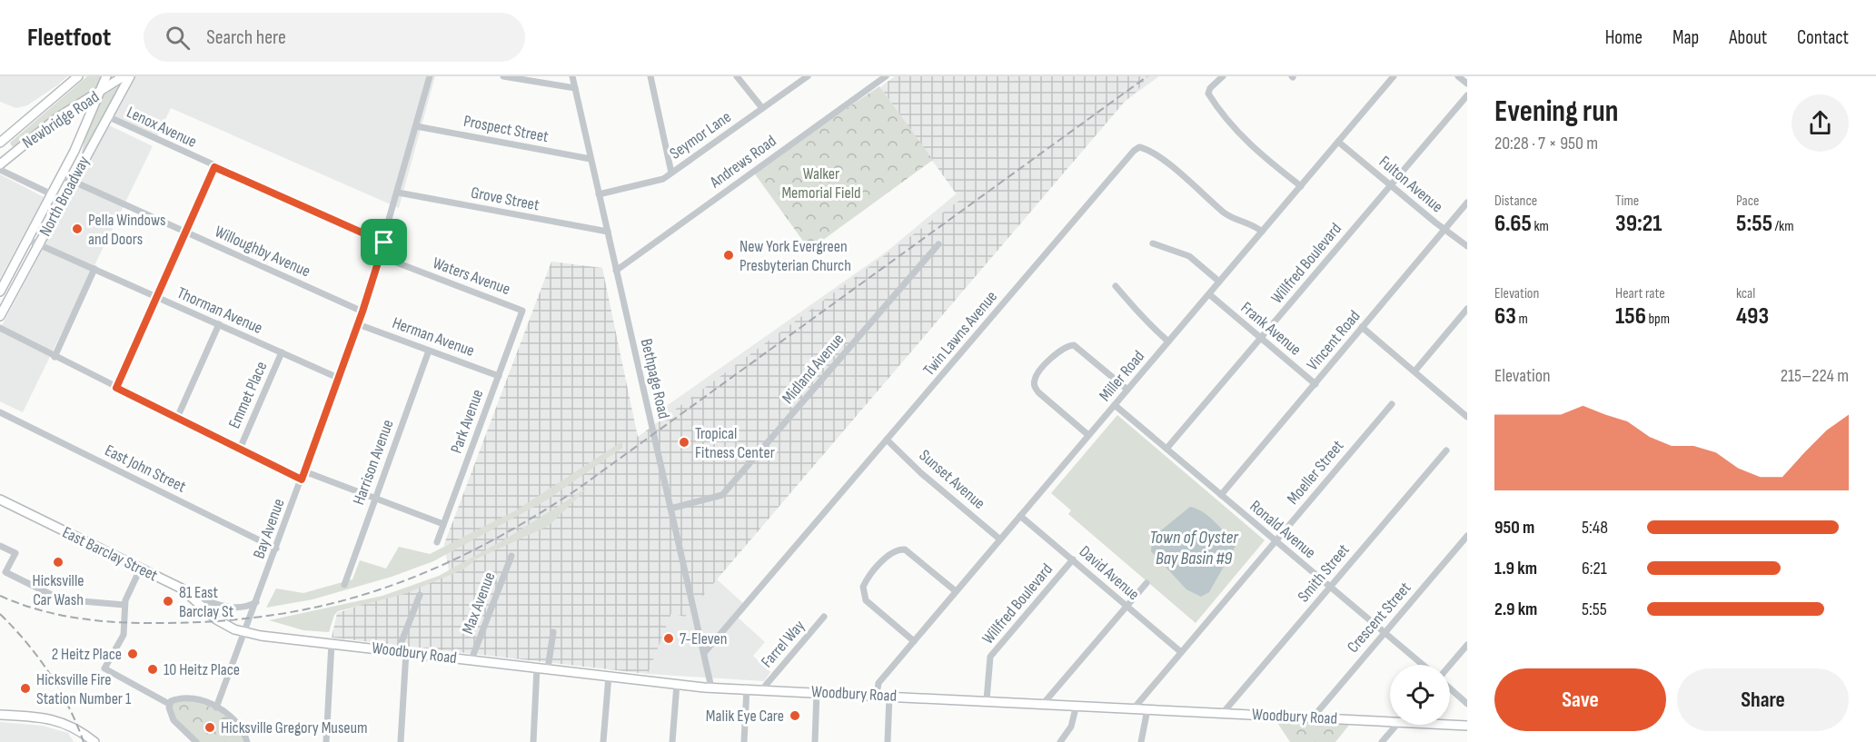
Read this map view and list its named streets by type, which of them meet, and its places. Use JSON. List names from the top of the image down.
{
  "streets": {
    "main road": [
      "Newbridge Road",
      "North Broadway",
      "East Barclay Street",
      "Woodbury Road"
    ],
    "street": [
      "Lenox Avenue",
      "Prospect Street",
      "Seymor Lane",
      "Andrews Road",
      "Fulton Avenue",
      "Grove Street",
      "Willoughby Avenue",
      "Willfred Boulevard",
      "Waters Avenue",
      "Thorman Avenue",
      "Frank Avenue",
      "Twin Lawns Avenue",
      "Herman Avenue",
      "Vincent Road",
      "Midland Avenue",
      "Miller Road",
      "Bethpage Road",
      "Emmet Place",
      "Park Avenue",
      "Harrison Avenue",
      "East John Street",
      "Moeller Street",
      "Sunset Avenue",
      "Bay Avenue",
      "Ronald Avenue",
      "David Avenue",
      "Smith Street",
      "Max Avenue",
      "Crescent Street",
      "Farrel Way"
    ]
  },
  "crossings": [
    ["Newbridge Road", "North Broadway"],
    ["Lenox Avenue", "North Broadway"],
    ["Lenox Avenue", "Bay Avenue"],
    ["Prospect Street", "Bethpage Road"],
    ["Prospect Street", "Bay Avenue"],
    ["Seymor Lane", "Bethpage Road"],
    ["Andrews Road", "Bethpage Road"],
    ["Fulton Avenue", "Willfred Boulevard"],
    ["Fulton Avenue", "Vincent Road"],
    ["Fulton Avenue", "Miller Road"],
    ["North Broadway", "Willoughby Avenue"],
    ["North Broadway", "Thorman Avenue"],
    ["Grove Street", "Bethpage Road"],
    ["Grove Street", "Bay Avenue"],
    ["Willoughby Avenue", "Bay Avenue"],
    ["Willfred Boulevard", "Frank Avenue"],
    ["Willfred Boulevard", "Ronald Avenue"],
    ["Willfred Boulevard", "David Avenue"],
    ["Willfred Boulevard", "Woodbury Road"],
    ["Waters Avenue", "Park Avenue"],
    ["Waters Avenue", "Bay Avenue"],
    ["Thorman Avenue", "Emmet Place"],
    ["Thorman Avenue", "Bay Avenue"],
    ["Frank Avenue", "Vincent Road"],
    ["Frank Avenue", "Miller Road"],
    ["Twin Lawns Avenue", "Miller Road"],
    ["Twin Lawns Avenue", "Bethpage Road"],
    ["Twin Lawns Avenue", "Sunset Avenue"],
    ["Herman Avenue", "Park Avenue"],
    ["Herman Avenue", "Harrison Avenue"],
    ["Herman Avenue", "Bay Avenue"],
    ["Vincent Road", "Ronald Avenue"],
    ["Midland Avenue", "Bethpage Road"],
    ["Miller Road", "Sunset Avenue"],
    ["Miller Road", "Ronald Avenue"],
    ["Miller Road", "David Avenue"],
    ["Miller Road", "Woodbury Road"],
    ["Bethpage Road", "Woodbury Road"],
    ["East John Street", "Bay Avenue"],
    ["Moeller Street", "Ronald Avenue"],
    ["Moeller Street", "David Avenue"],
    ["Moeller Street", "Woodbury Road"],
    ["Bay Avenue", "East Barclay Street"],
    ["Bay Avenue", "Woodbury Road"],
    ["Ronald Avenue", "Smith Street"],
    ["Ronald Avenue", "Crescent Street"],
    ["East Barclay Street", "Woodbury Road"],
    ["Smith Street", "Woodbury Road"],
    ["Max Avenue", "Woodbury Road"],
    ["Crescent Street", "Woodbury Road"],
    ["Farrel Way", "Woodbury Road"]
  ],
  "water": ["Town of Oyster Bay Basin #9"],
  "parks": ["Walker Memorial Field"],
  "places": [
    "Pella Windows and Doors",
    "New York Evergreen Presbyterian Church",
    "Tropical Fitness Center",
    "Hicksville Car Wash",
    "81 East Barclay St",
    "7-Eleven",
    "2 Heitz Place",
    "10 Heitz Place",
    "Hicksville Fire Station Number 1",
    "Malik Eye Care",
    "Hicksville Gregory Museum"
  ],
  "page": {
    "header": "Fleetfoot",
    "search": "Search here",
    "nav": [
      "Home",
      "Map",
      "About",
      "Contact"
    ],
    "heading": ["Evening run", "20:28 · 7 × 950 m"],
    "stats": [
      ["Distance", "6.65 km"],
      ["Time", "39:21"],
      ["Pace", "5:55 /km"],
      ["Elevation", "63 m"],
      ["Heart rate", "156 bpm"],
      ["kcal", "493"]
    ],
    "chart": ["Elevation", "215–224 m"],
    "list": [
      {
        "name": "950 m",
        "note": "5:48"
      },
      {
        "name": "1.9 km",
        "note": "6:21"
      },
      {
        "name": "2.9 km",
        "note": "5:55"
      }
    ],
    "buttons": ["Save", "Share"]
  }
}
